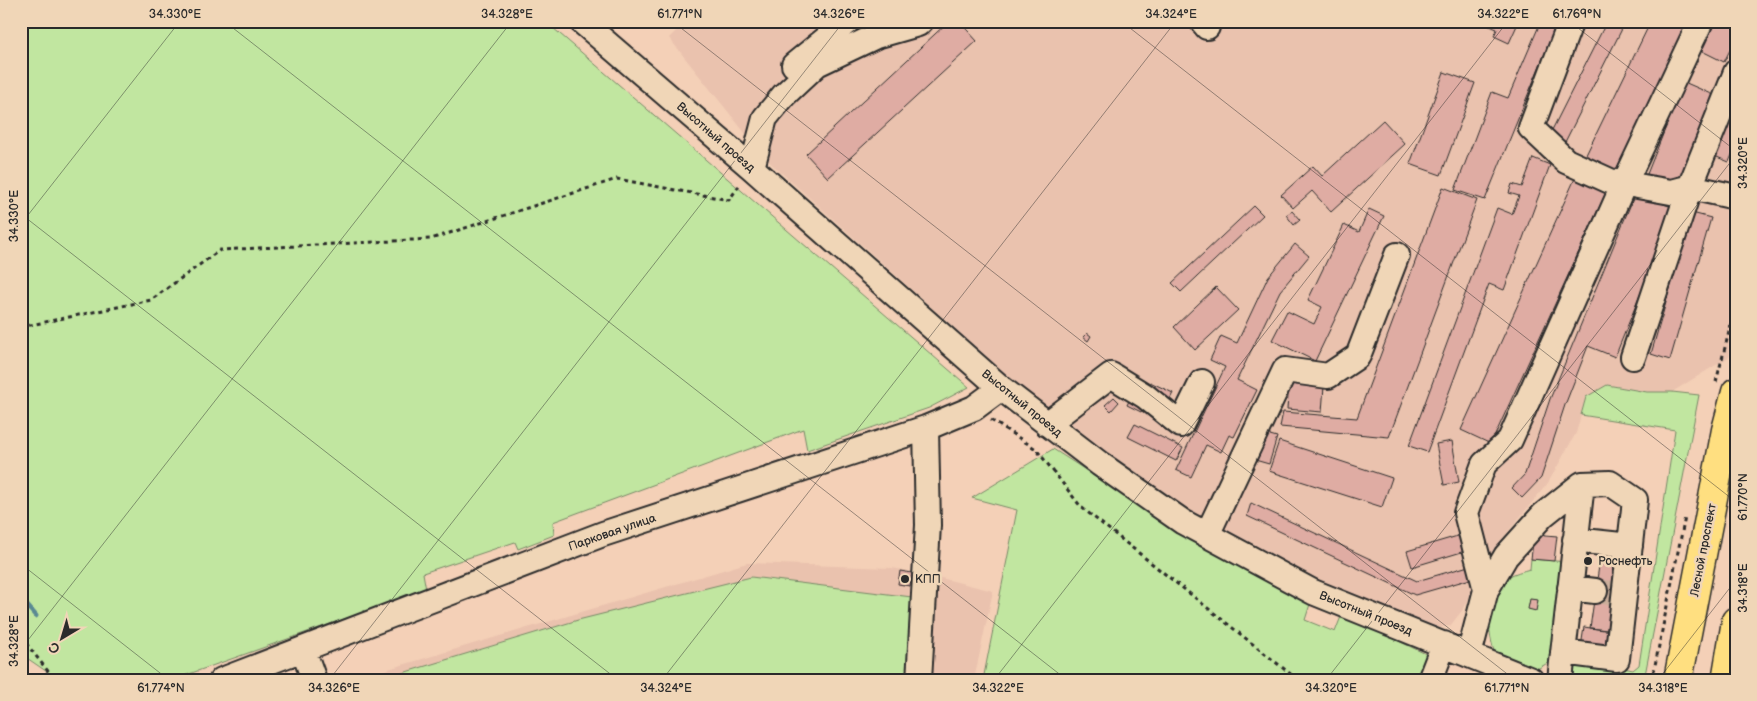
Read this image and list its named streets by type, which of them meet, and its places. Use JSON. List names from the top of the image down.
{
  "streets": {
    "main road": ["Лесной проспект"],
    "street": ["Высотный проезд", "Парковая улица"]
  },
  "crossings": [
    ["Высотный проезд", "Парковая улица"]
  ],
  "places": ["Роснефть", "КПП"],
  "north": "bottom left",
  "coordinates": [
    "34.330°E",
    "34.328°E",
    "61.771°N",
    "34.326°E",
    "34.324°E",
    "34.322°E",
    "61.769°N",
    "34.320°E",
    "61.770°N",
    "34.318°E",
    "61.774°N"
  ]
}
